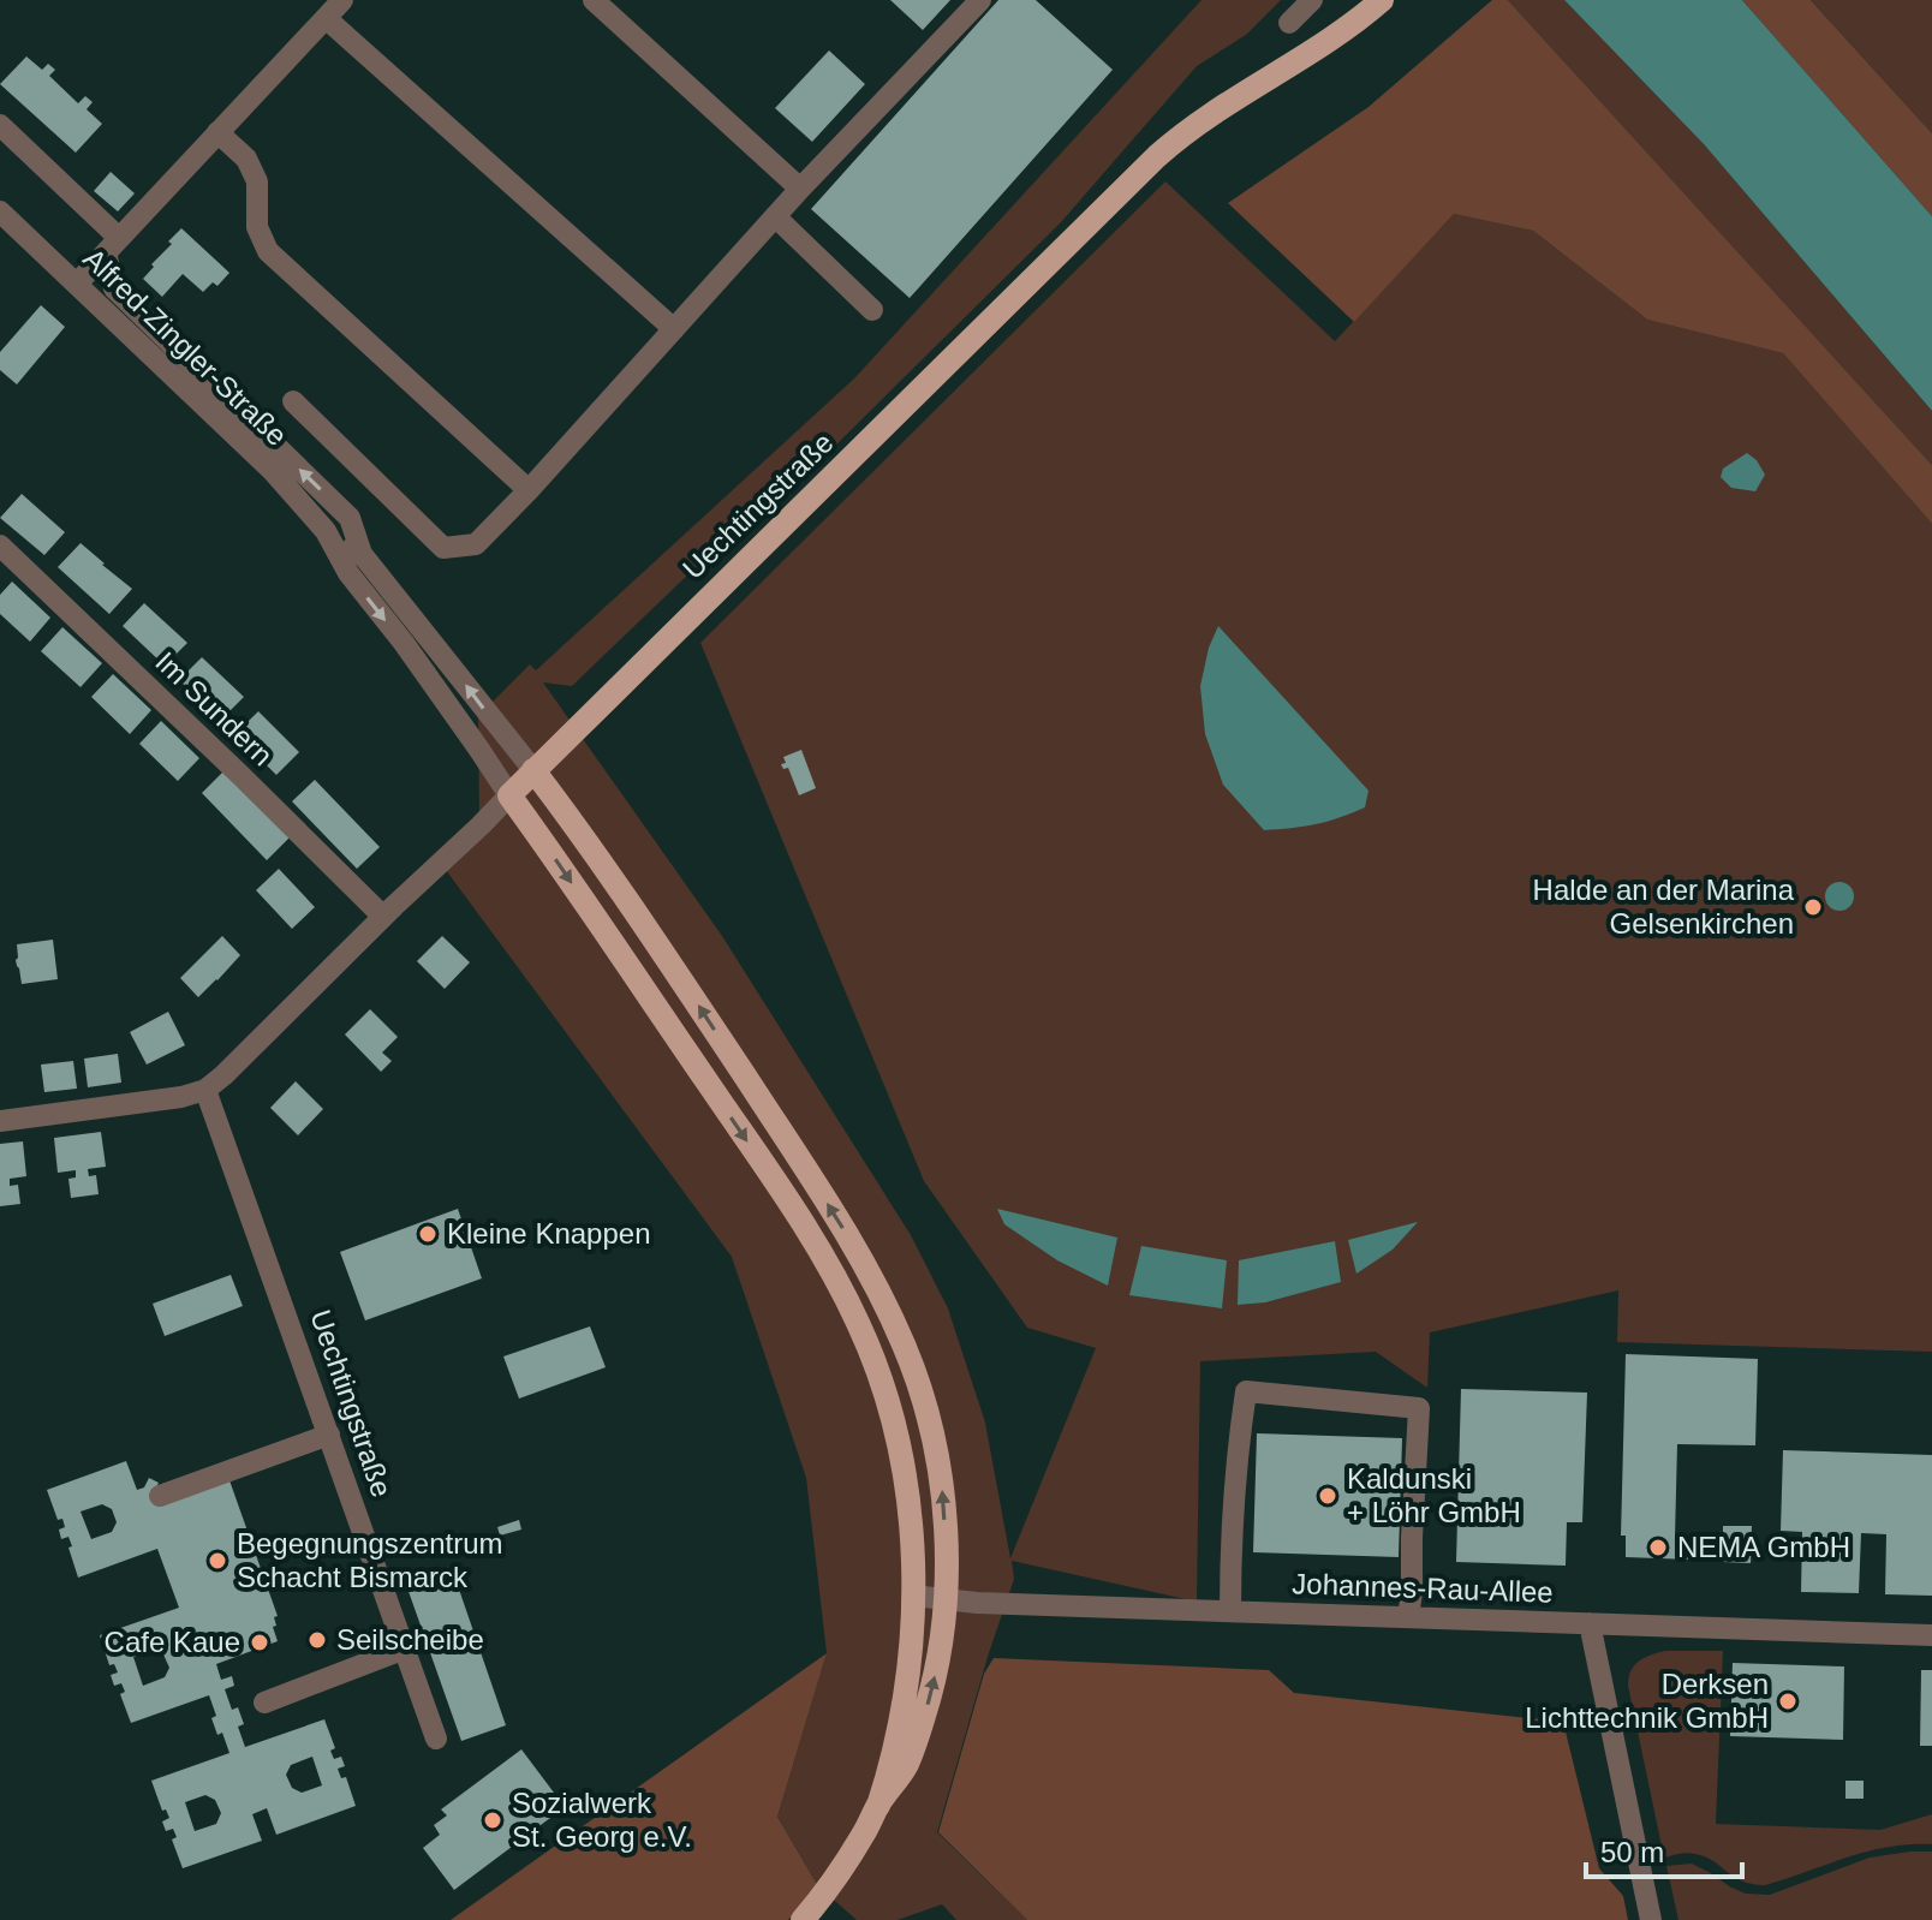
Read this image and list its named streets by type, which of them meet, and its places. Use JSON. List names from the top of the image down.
{
  "streets": {
    "main road": ["Uechtingstraße"],
    "street": ["Alfred-Zingler-Straße", "Im Sundern", "Johannes-Rau-Allee"]
  },
  "crossings": [
    ["Alfred-Zingler-Straße", "Uechtingstraße"],
    ["Uechtingstraße", "Im Sundern"]
  ],
  "places": [
    "Halde an der Marina Gelsenkirchen",
    "Kleine Knappen",
    "Kaldunski + Löhr GmbH",
    "NEMA GmbH",
    "Begegnungszentrum Schacht Bismarck",
    "Seilscheibe",
    "Cafe Kaue",
    "Derksen Lichttechnik GmbH",
    "Sozialwerk St. Georg e.V."
  ],
  "scale_bar": "50 m"
}
